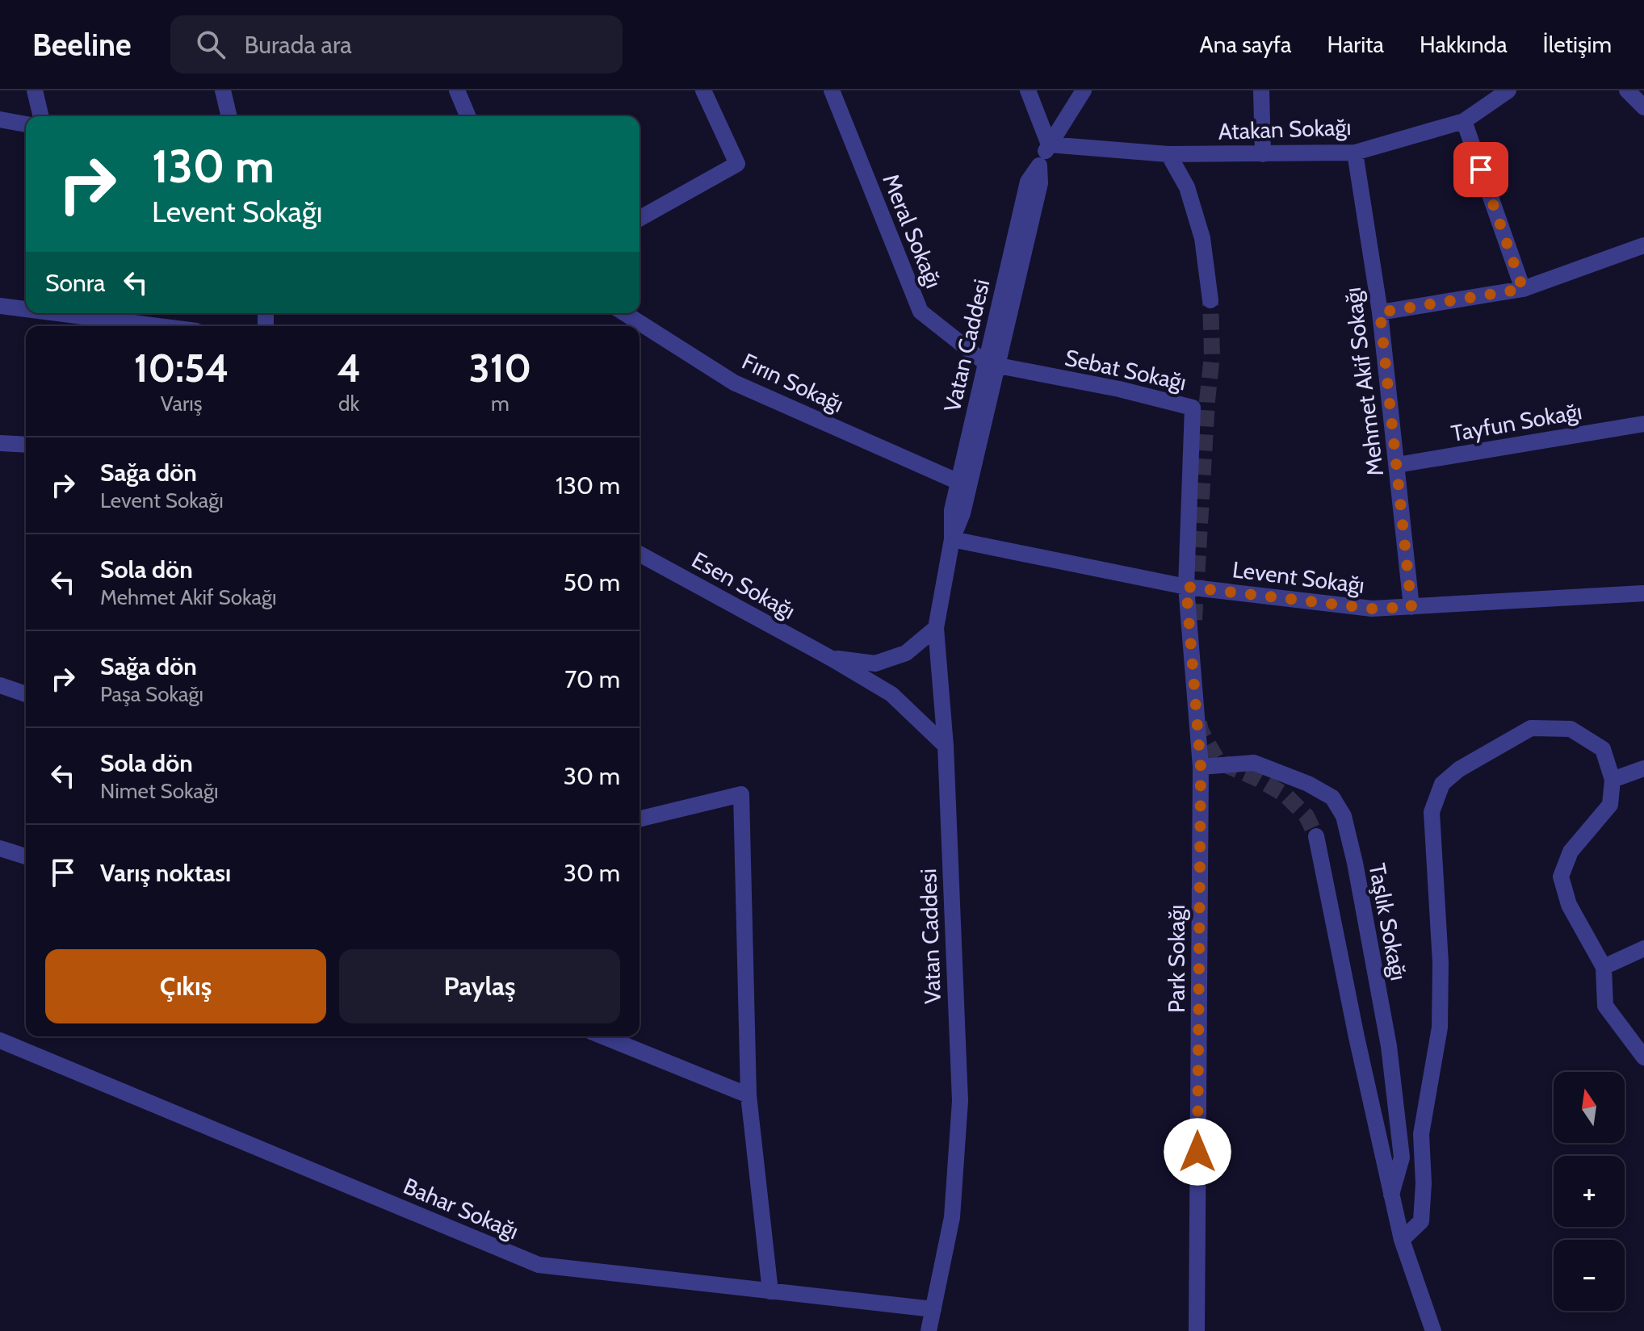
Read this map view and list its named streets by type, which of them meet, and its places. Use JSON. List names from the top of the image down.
{
  "streets": {
    "street": [
      "Atakan Sokağı",
      "Meral Sokağı",
      "Vatan Caddesi",
      "Sebat Sokağı",
      "Mehmet Akif Sokağı",
      "Fırın Sokağı",
      "Tayfun Sokağı",
      "Levent Sokağı",
      "Esen Sokağı",
      "Taşlık Sokağı",
      "Park Sokağı",
      "Bahar Sokağı"
    ]
  },
  "crossings": [
    ["Atakan Sokağı", "Vatan Caddesi"],
    ["Atakan Sokağı", "Mehmet Akif Sokağı"],
    ["Meral Sokağı", "Vatan Caddesi"],
    ["Meral Sokağı", "Sebat Sokağı"],
    ["Vatan Caddesi", "Sebat Sokağı"],
    ["Vatan Caddesi", "Fırın Sokağı"],
    ["Vatan Caddesi", "Levent Sokağı"],
    ["Vatan Caddesi", "Esen Sokağı"],
    ["Vatan Caddesi", "Bahar Sokağı"],
    ["Sebat Sokağı", "Levent Sokağı"],
    ["Sebat Sokağı", "Park Sokağı"],
    ["Mehmet Akif Sokağı", "Tayfun Sokağı"],
    ["Mehmet Akif Sokağı", "Levent Sokağı"],
    ["Levent Sokağı", "Park Sokağı"],
    ["Taşlık Sokağı", "Park Sokağı"]
  ],
  "north": "top",
  "page": {
    "header": "Beeline",
    "search": "Burada ara",
    "nav": [
      "Ana sayfa",
      "Harita",
      "Hakkında",
      "İletişim"
    ],
    "turn": ["130 m", "Levent Sokağı"],
    "then": "Sonra",
    "eta": [
      "10:54",
      "Varış",
      "4",
      "dk",
      "310",
      "m"
    ],
    "list": [
      {
        "name": "Sağa dön",
        "note": "Levent Sokağı",
        "value": "130 m"
      },
      {
        "name": "Sola dön",
        "note": "Mehmet Akif Sokağı",
        "value": "50 m"
      },
      {
        "name": "Sağa dön",
        "note": "Paşa Sokağı",
        "value": "70 m"
      },
      {
        "name": "Sola dön",
        "note": "Nimet Sokağı",
        "value": "30 m"
      },
      {
        "name": "Varış noktası",
        "value": "30 m"
      }
    ],
    "buttons": ["Çıkış", "Paylaş"],
    "map_buttons": ["+", "−"]
  }
}
